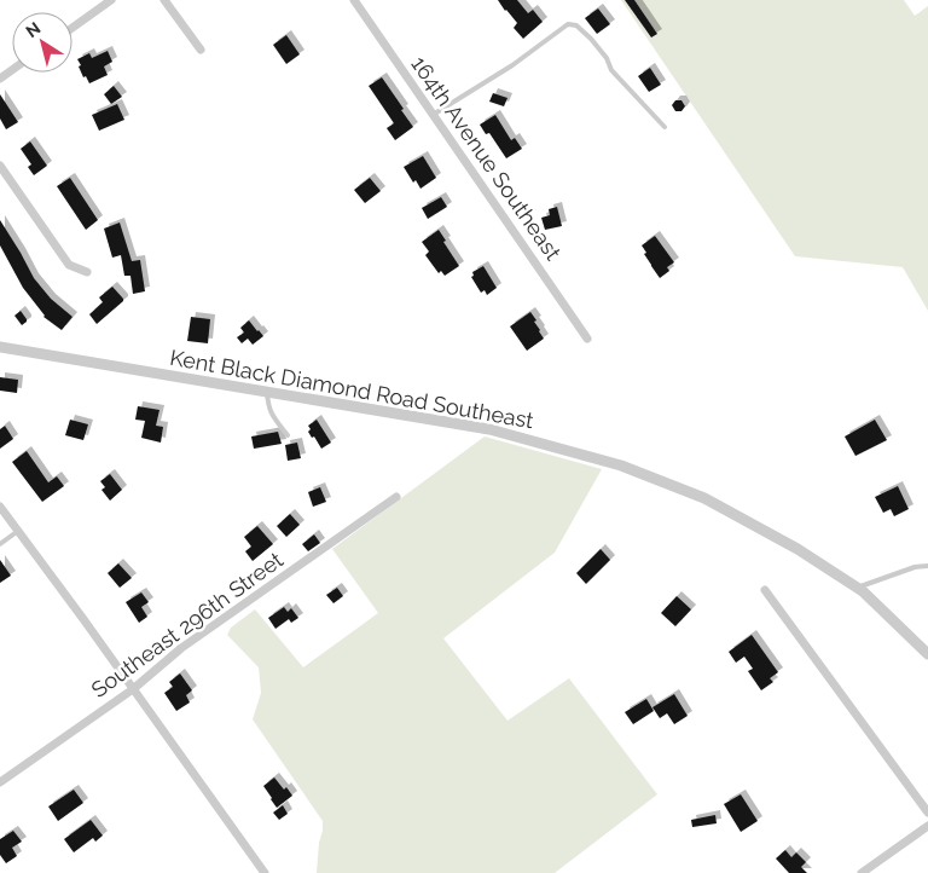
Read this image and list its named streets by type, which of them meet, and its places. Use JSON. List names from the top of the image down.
{
  "streets": {
    "street": ["164th Avenue Southeast", "Kent Black Diamond Road Southeast", "Southeast 296th Street"]
  },
  "north": "top left"
}
